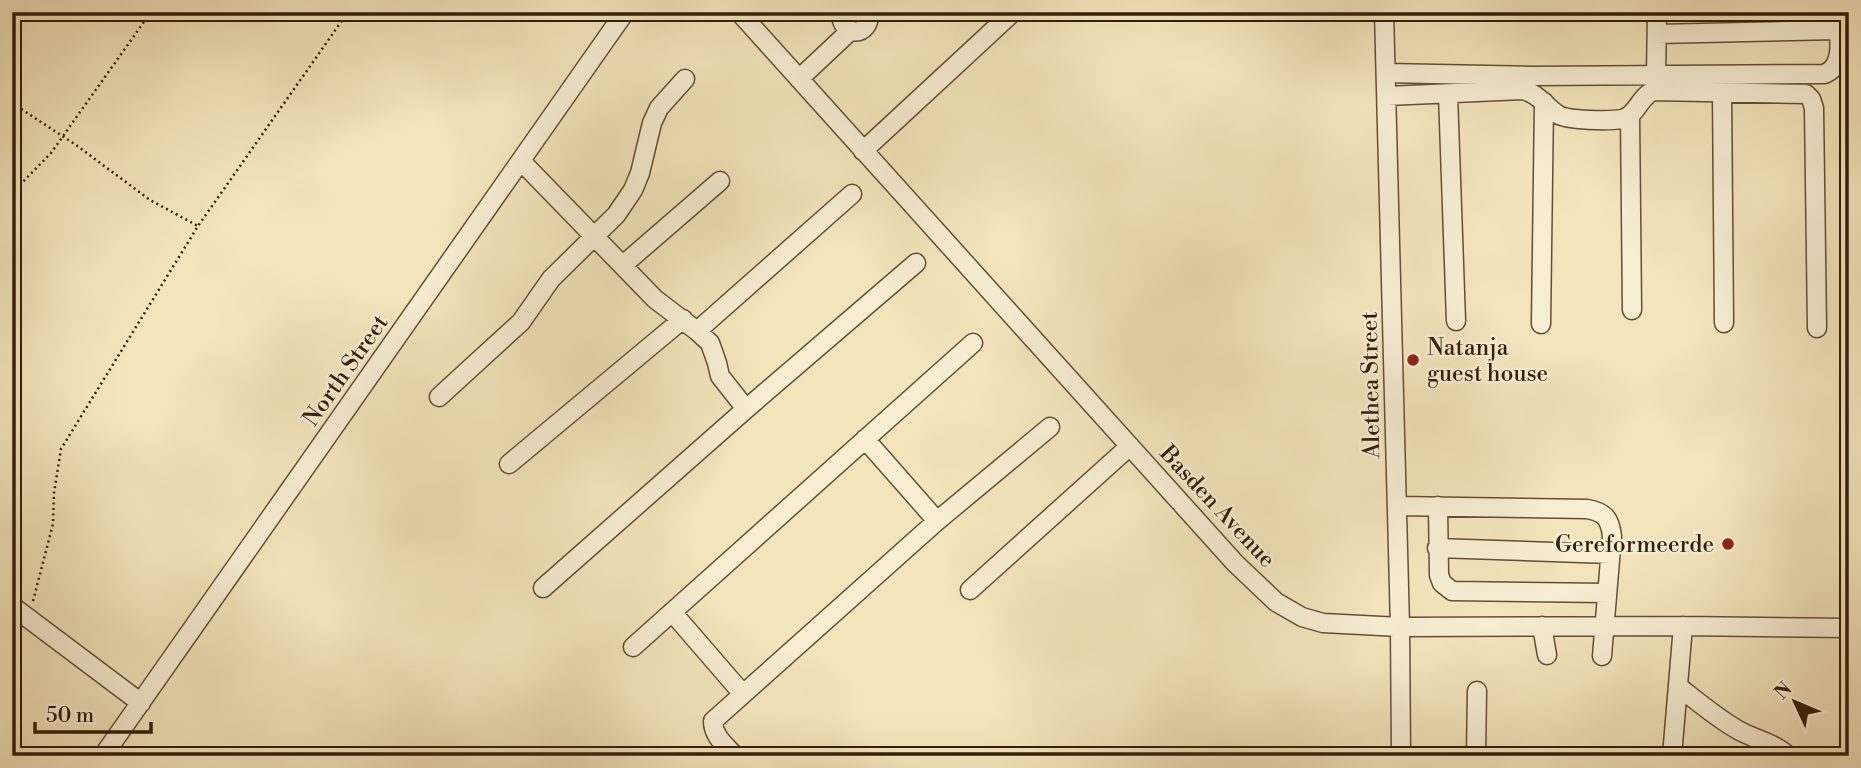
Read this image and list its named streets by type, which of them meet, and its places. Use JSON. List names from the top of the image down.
{
  "streets": {
    "street": ["North Street", "Alethea Street", "Basden Avenue"]
  },
  "crossings": [
    ["Alethea Street", "Basden Avenue"]
  ],
  "places": ["Natanja guest house", "Gereformeerde"],
  "scale_bar": "50 m",
  "north": "top left"
}
